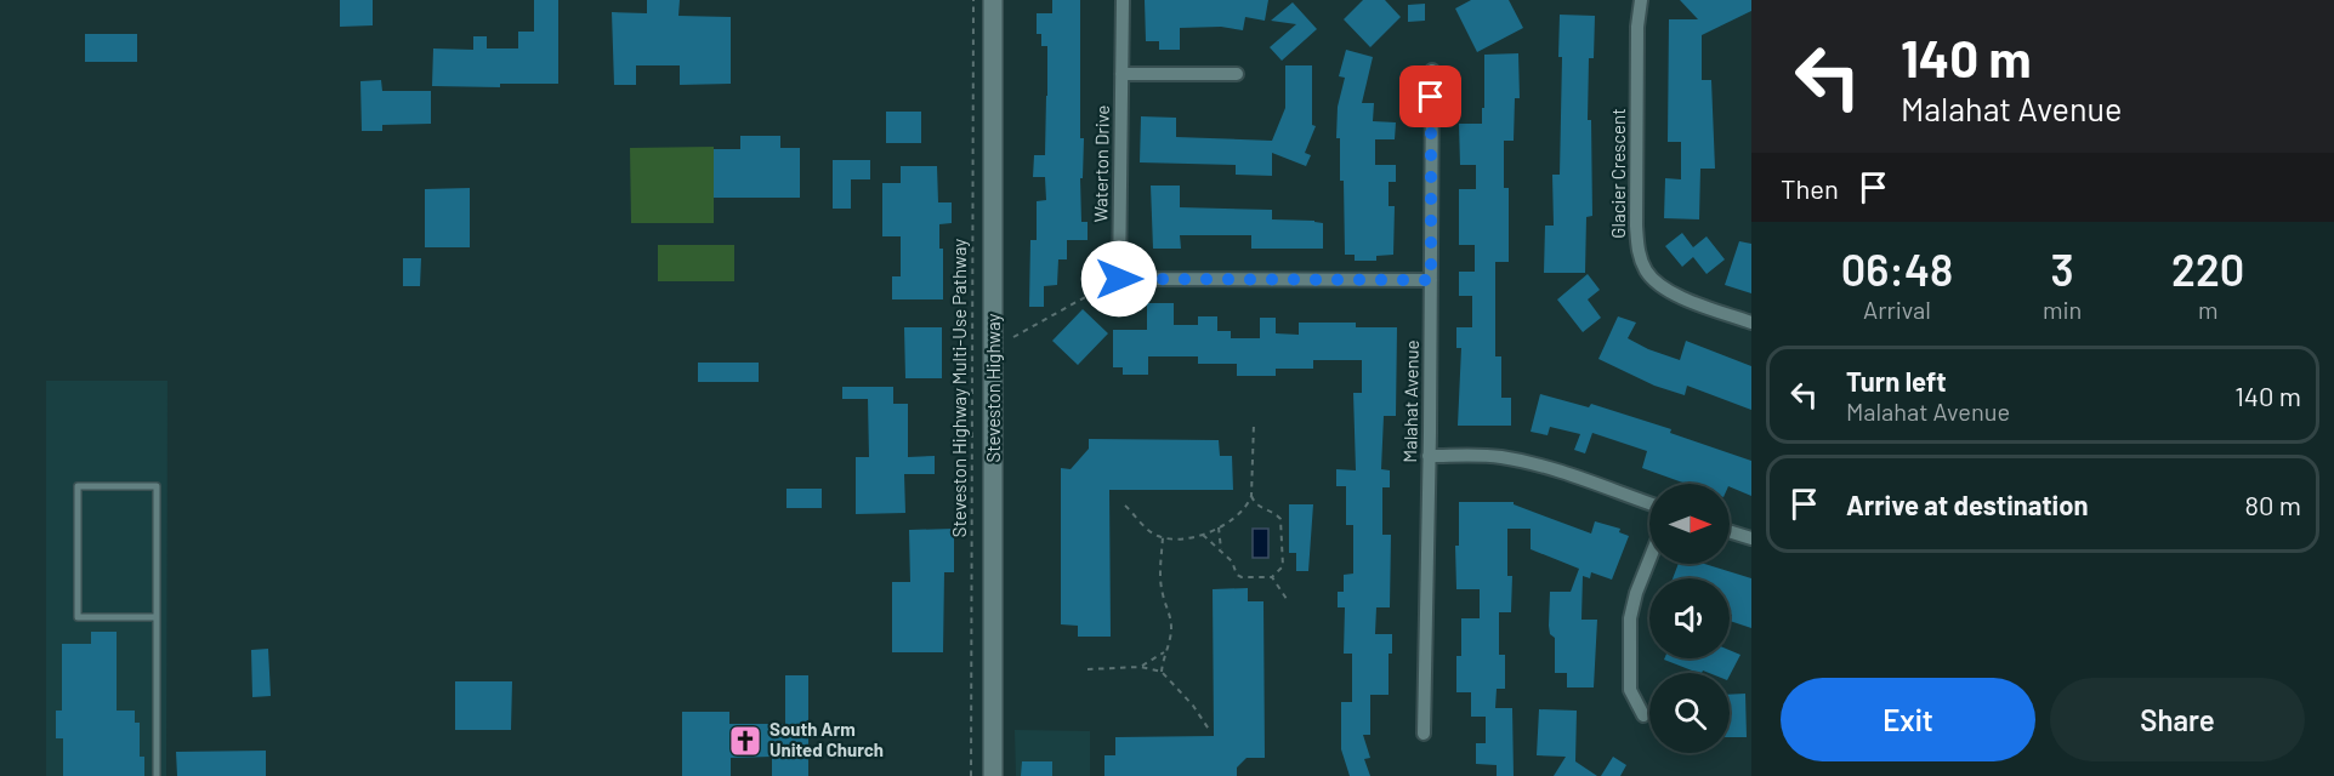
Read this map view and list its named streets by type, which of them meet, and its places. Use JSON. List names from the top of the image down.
{
  "streets": {
    "main road": ["Steveston Highway"],
    "street": ["Waterton Drive", "Glacier Crescent", "Malahat Avenue"],
    "path": ["Steveston Highway Multi-Use Pathway"]
  },
  "places": {
    "church": ["South Arm United Church"]
  },
  "north": "right",
  "page": {
    "turn": ["140 m", "Malahat Avenue"],
    "then": "Then",
    "eta": [
      "06:48",
      "Arrival",
      "3",
      "min",
      "220",
      "m"
    ],
    "list": [
      {
        "name": "Turn left",
        "note": "Malahat Avenue",
        "value": "140 m"
      },
      {
        "name": "Arrive at destination",
        "value": "80 m"
      }
    ],
    "buttons": ["Exit", "Share"]
  }
}
